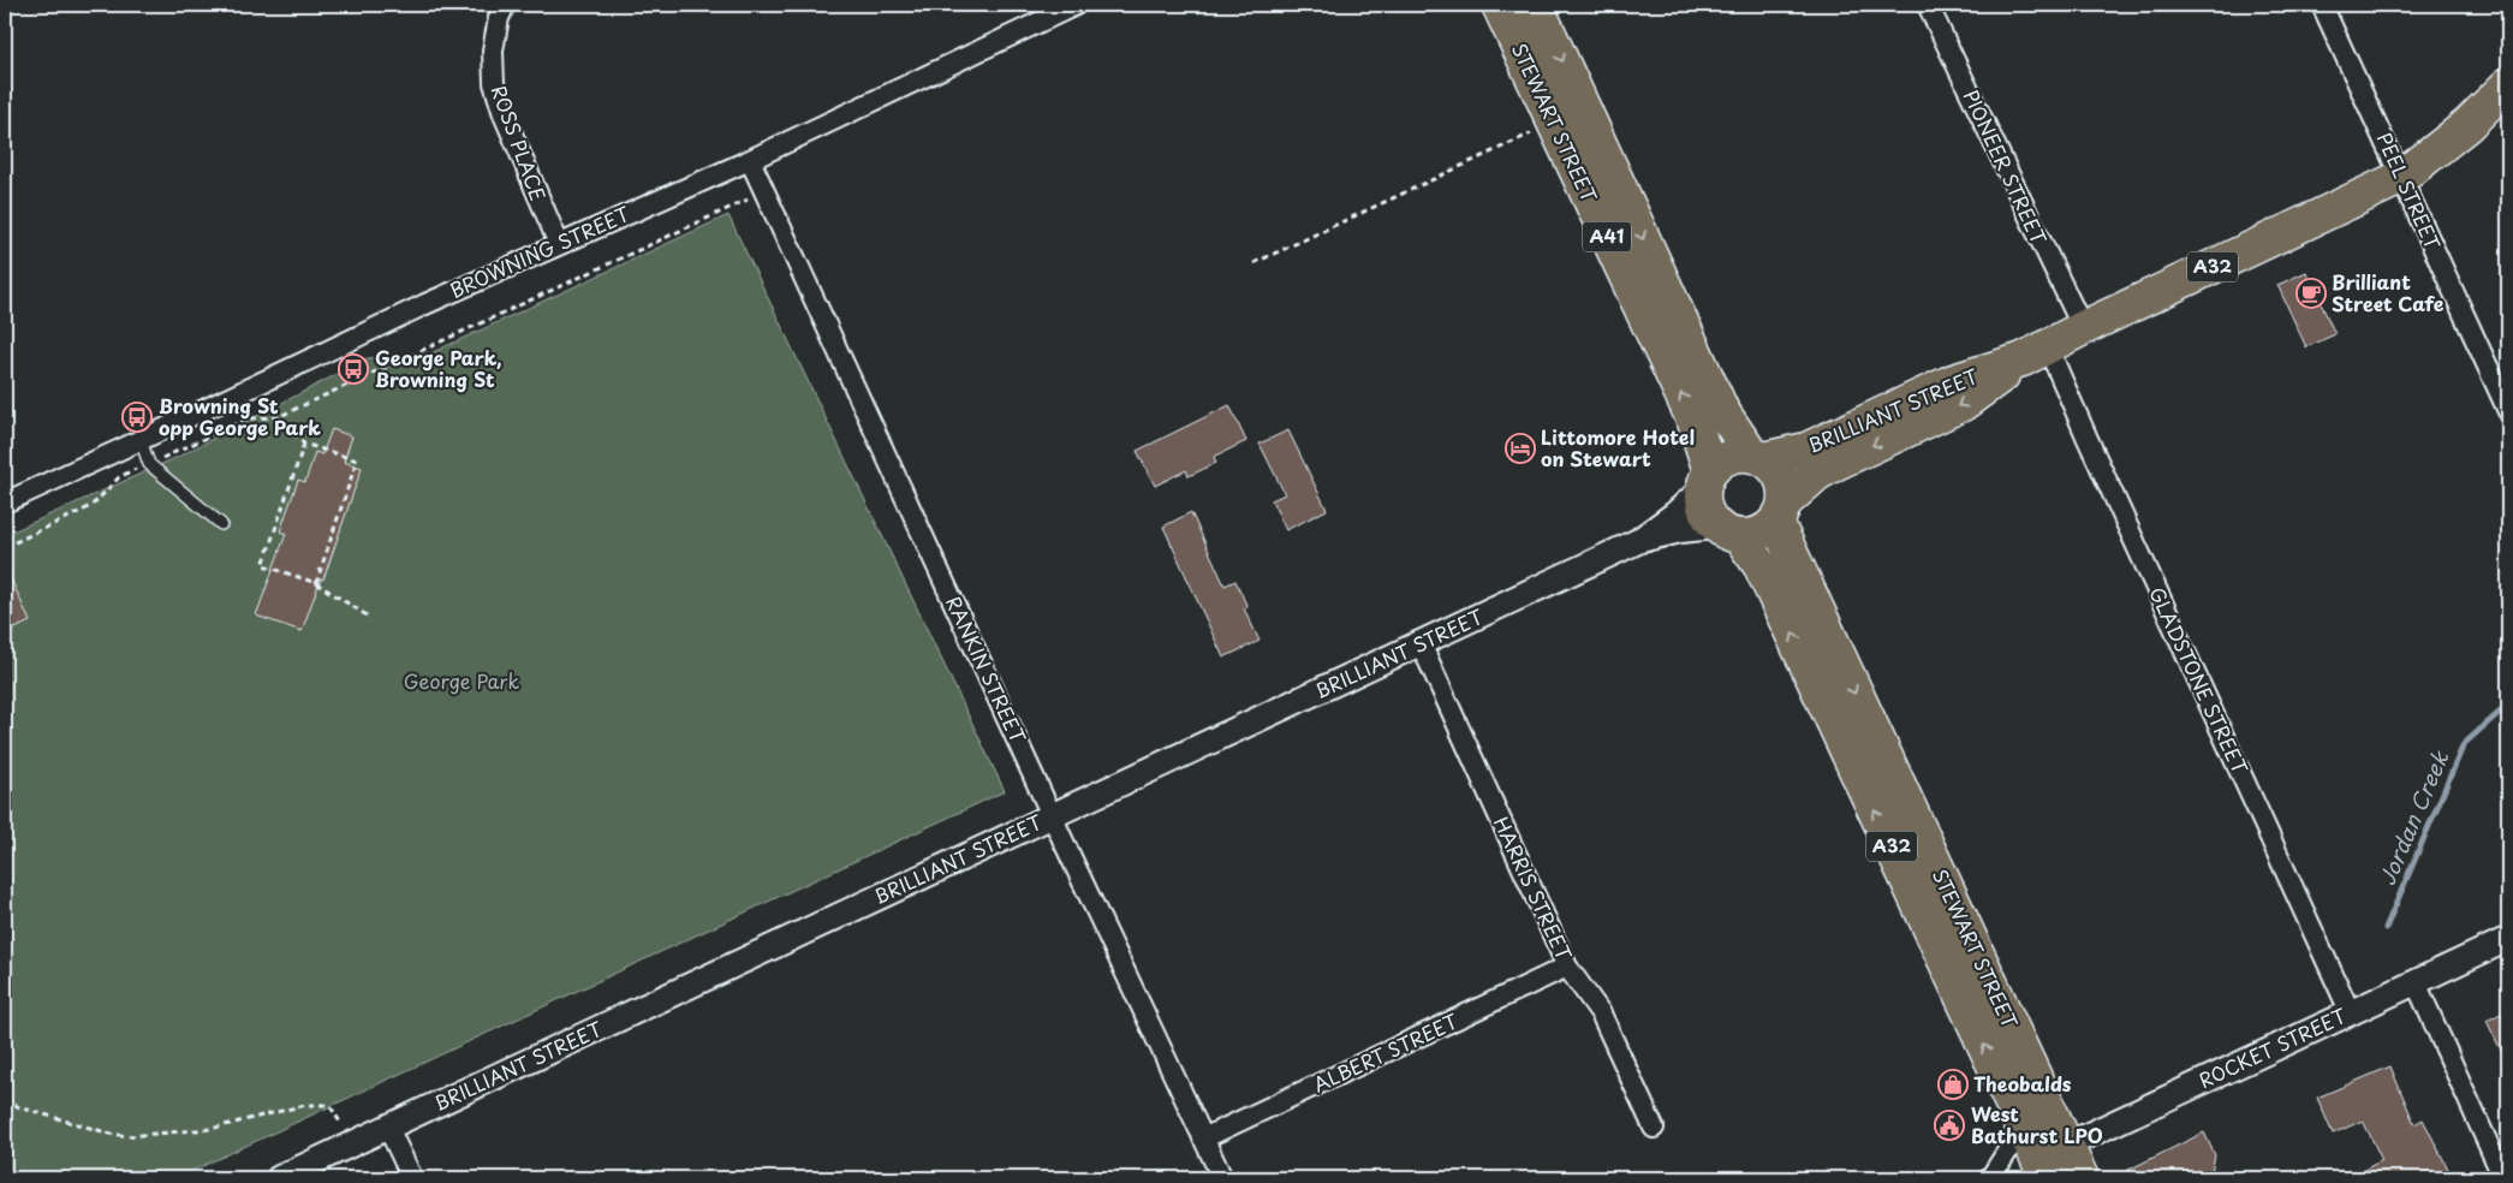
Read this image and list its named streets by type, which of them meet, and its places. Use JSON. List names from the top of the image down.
{
  "streets": {
    "highway": [
      "STEWART STREET",
      "A41",
      "A32",
      "BRILLIANT STREET"
    ],
    "street": [
      "ROSS PLACE",
      "PIONEER STREET",
      "PEEL STREET",
      "BROWNING STREET",
      "RANKIN STREET",
      "GLADSTONE STREET",
      "HARRIS STREET",
      "ROCKET STREET",
      "ALBERT STREET"
    ]
  },
  "crossings": [
    ["STEWART STREET", "A32"],
    ["STEWART STREET", "BRILLIANT STREET"],
    ["STEWART STREET", "ROCKET STREET"],
    ["ROSS PLACE", "BROWNING STREET"],
    ["PIONEER STREET", "BRILLIANT STREET"],
    ["PEEL STREET", "A32"],
    ["PEEL STREET", "BRILLIANT STREET"],
    ["BROWNING STREET", "RANKIN STREET"],
    ["A32", "BRILLIANT STREET"],
    ["BRILLIANT STREET", "RANKIN STREET"],
    ["BRILLIANT STREET", "GLADSTONE STREET"],
    ["BRILLIANT STREET", "HARRIS STREET"],
    ["RANKIN STREET", "ALBERT STREET"],
    ["GLADSTONE STREET", "ROCKET STREET"],
    ["HARRIS STREET", "ALBERT STREET"]
  ],
  "water": ["Jordan Creek"],
  "parks": ["George Park"],
  "places": {
    "cafe": ["Brilliant Street Cafe"],
    "bus stop": ["George Park, Browning St", "Browning St opp George Park"],
    "hotel": ["Littomore Hotel on Stewart"],
    "shop": ["Theobalds"],
    "public building": ["West Bathurst LPO"]
  }
}
